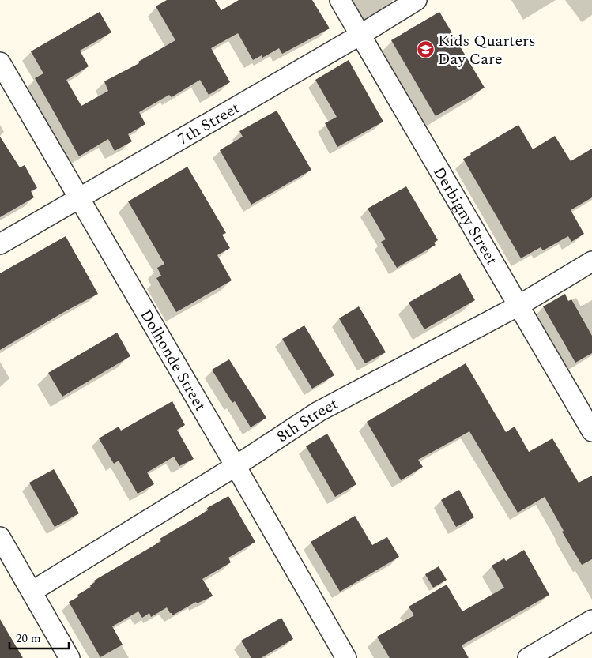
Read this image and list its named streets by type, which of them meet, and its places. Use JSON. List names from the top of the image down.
{
  "streets": {
    "street": [
      "7th Street",
      "Derbigny Street",
      "Dolhonde Street",
      "8th Street"
    ]
  },
  "crossings": [
    ["7th Street", "Derbigny Street"],
    ["7th Street", "Dolhonde Street"],
    ["Derbigny Street", "8th Street"],
    ["Dolhonde Street", "8th Street"]
  ],
  "places": {
    "school or university": ["Kids Quarters Day Care"]
  },
  "scale_bar": "20 m"
}
